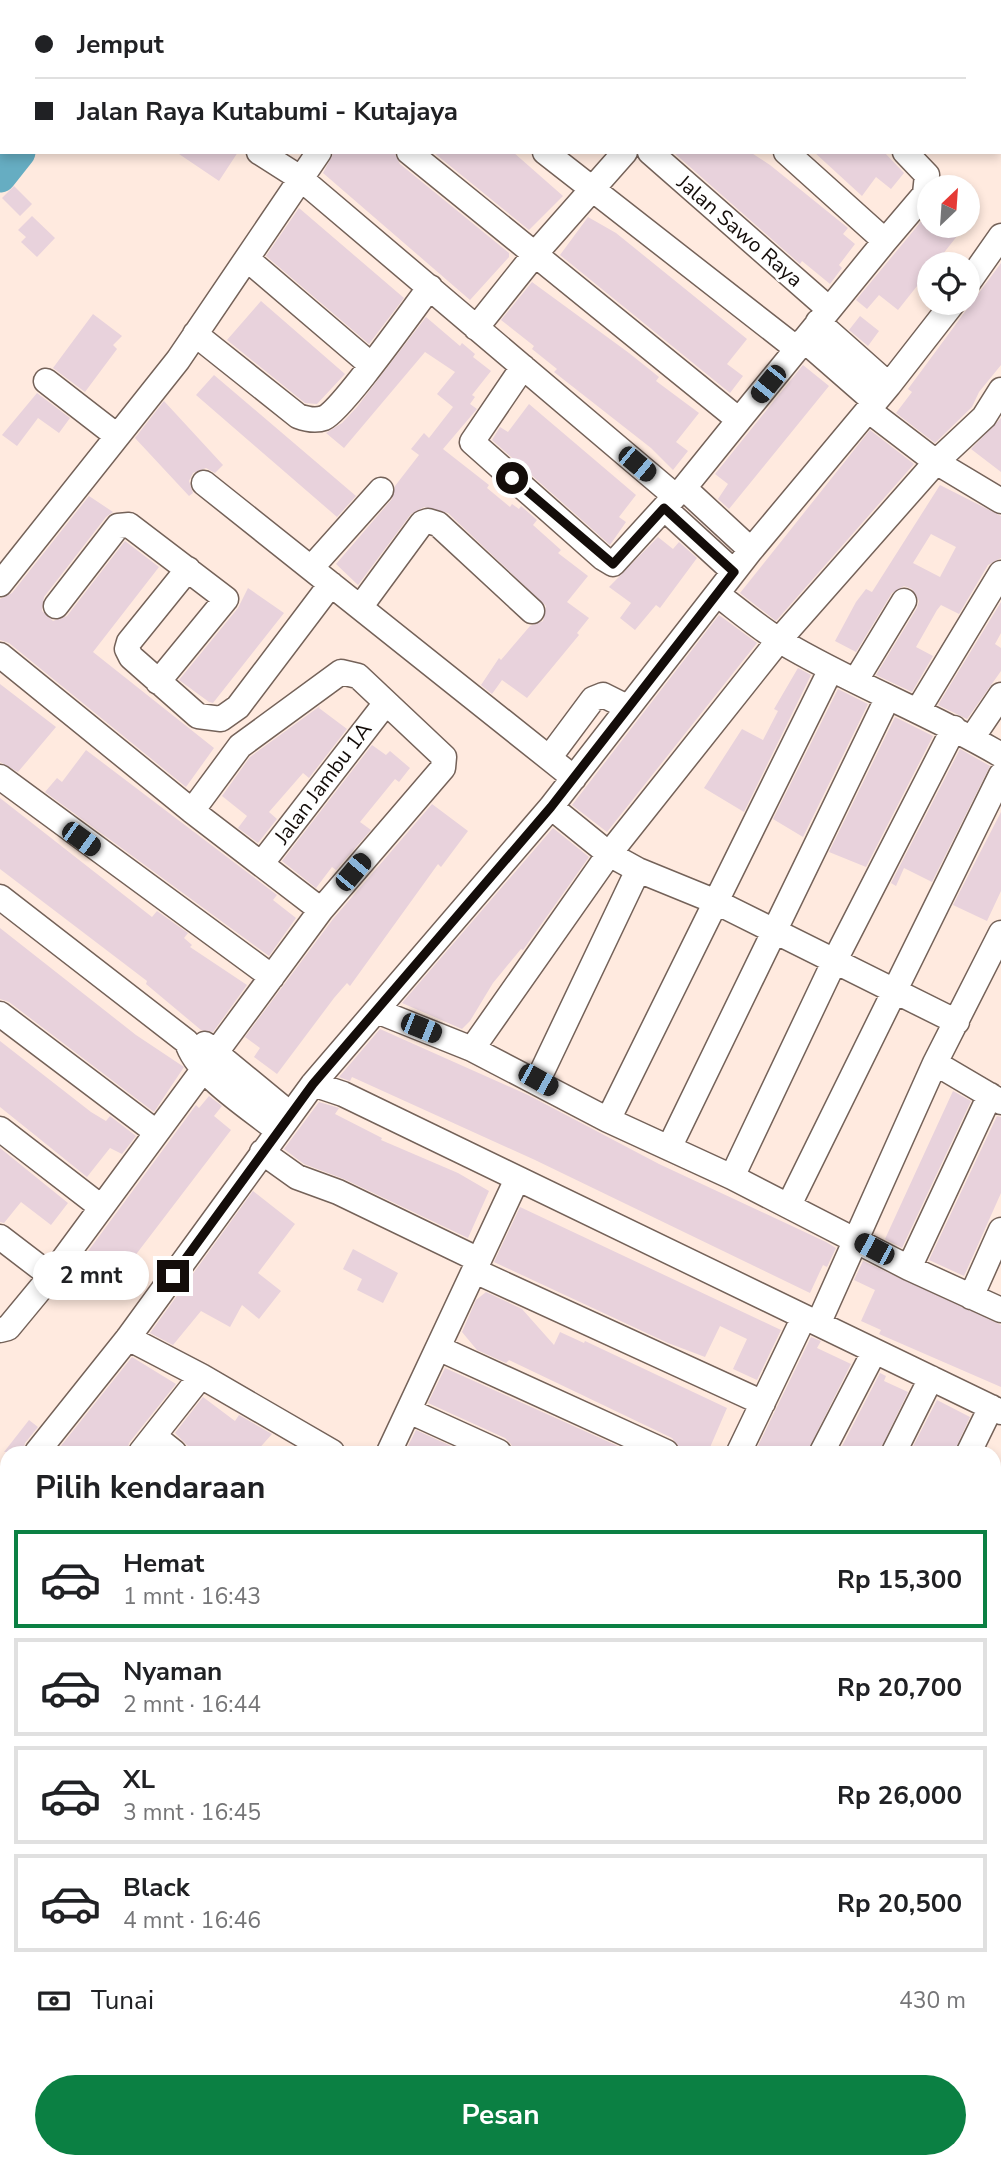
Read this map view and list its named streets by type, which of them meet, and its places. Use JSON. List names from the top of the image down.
{
  "streets": {
    "street": ["Jalan Sawo Raya", "Jalan Jambu 1A"]
  },
  "north": "top right",
  "page": {
    "banner": ["Jemput", "Jalan Raya Kutabumi - Kutajaya"],
    "bubble": "2 mnt",
    "heading": "Pilih kendaraan",
    "list": [
      {
        "name": "Hemat",
        "note": "1 mnt · 16:43",
        "value": "Rp 15,300"
      },
      {
        "name": "Nyaman",
        "note": "2 mnt · 16:44",
        "value": "Rp 20,700"
      },
      {
        "name": "XL",
        "note": "3 mnt · 16:45",
        "value": "Rp 26,000"
      },
      {
        "name": "Black",
        "note": "4 mnt · 16:46",
        "value": "Rp 20,500"
      }
    ],
    "pay": ["Tunai", "430 m"],
    "buttons": "Pesan"
  }
}
